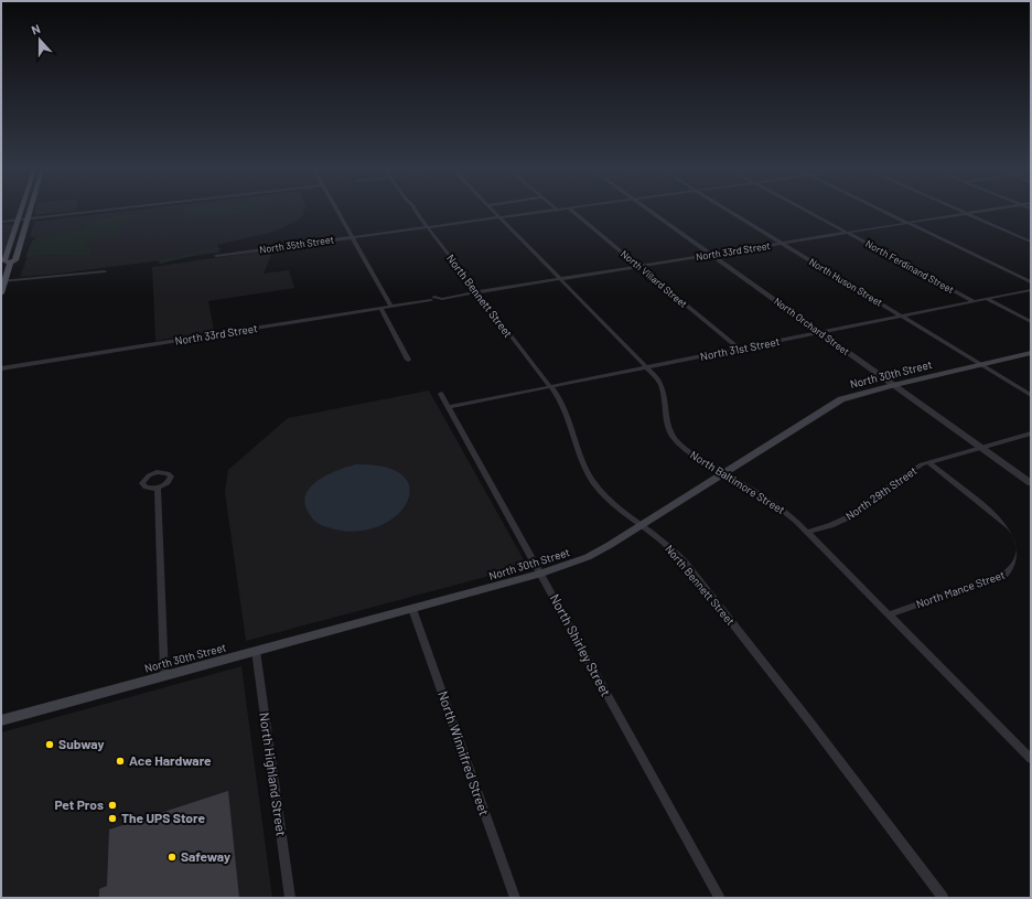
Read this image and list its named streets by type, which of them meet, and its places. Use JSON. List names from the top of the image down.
{
  "streets": {
    "main road": ["North 30th Street"],
    "street": [
      "North 35th Street",
      "North 33rd Street",
      "North Ferdinand Street",
      "North Villard Street",
      "North Huson Street",
      "North Bennett Street",
      "North Orchard Street",
      "North 31st Street",
      "North Baltimore Street",
      "North 29th Street",
      "North Mance Street",
      "North Shirley Street",
      "North Winnifred Street",
      "North Highland Street"
    ]
  },
  "crossings": [
    ["North 35th Street", "North Bennett Street"],
    ["North 35th Street", "North Baltimore Street"],
    ["North 33rd Street", "North Ferdinand Street"],
    ["North 33rd Street", "North Villard Street"],
    ["North 33rd Street", "North Huson Street"],
    ["North 33rd Street", "North Bennett Street"],
    ["North 33rd Street", "North Orchard Street"],
    ["North 33rd Street", "North Baltimore Street"],
    ["North Ferdinand Street", "North 31st Street"],
    ["North Villard Street", "North 31st Street"],
    ["North Huson Street", "North 31st Street"],
    ["North Huson Street", "North 30th Street"],
    ["North Bennett Street", "North 31st Street"],
    ["North Bennett Street", "North 30th Street"],
    ["North Orchard Street", "North 31st Street"],
    ["North Orchard Street", "North 30th Street"],
    ["North Orchard Street", "North 29th Street"],
    ["North 31st Street", "North Baltimore Street"],
    ["North 31st Street", "North Shirley Street"],
    ["North 30th Street", "North Baltimore Street"],
    ["North 30th Street", "North Shirley Street"],
    ["North 30th Street", "North Winnifred Street"],
    ["North 30th Street", "North Highland Street"],
    ["North Baltimore Street", "North 29th Street"],
    ["North Baltimore Street", "North Mance Street"],
    ["North 29th Street", "North Mance Street"]
  ],
  "places": [
    "Subway",
    "Ace Hardware",
    "Pet Pros",
    "The UPS Store",
    "Safeway"
  ],
  "north": "top"
}
